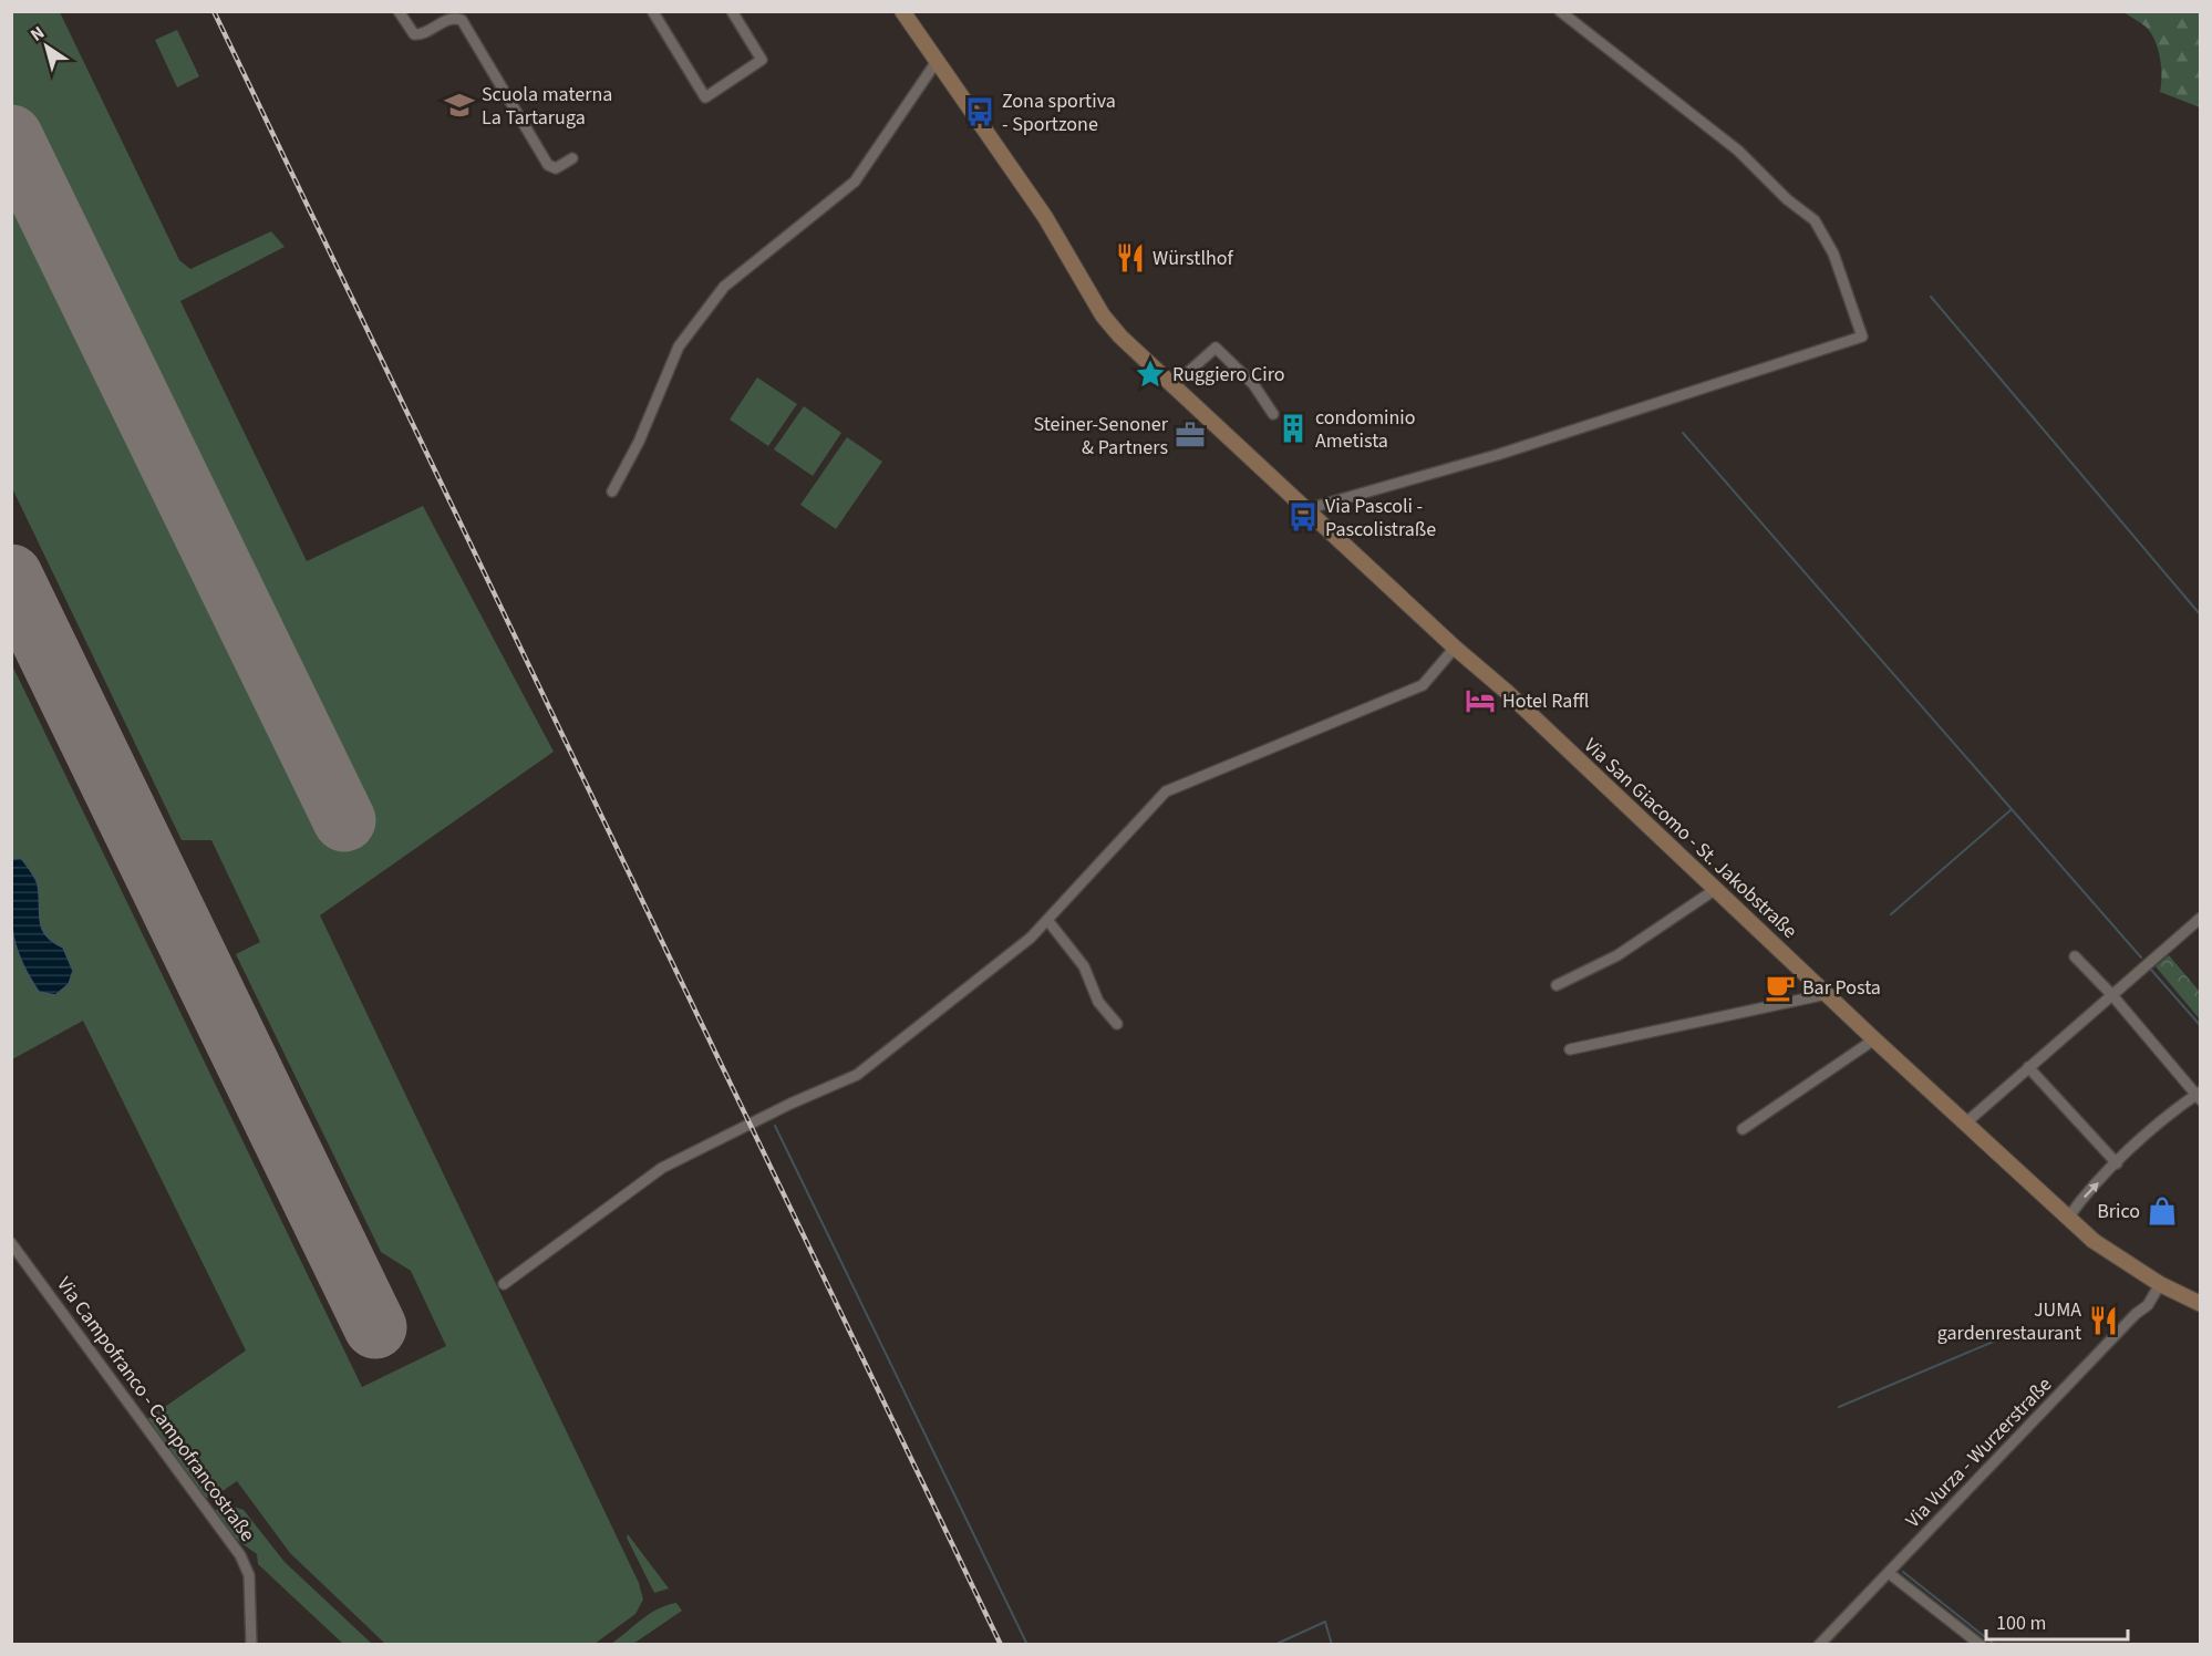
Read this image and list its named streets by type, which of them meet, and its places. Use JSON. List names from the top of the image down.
{
  "streets": {
    "street": ["Via San Giacomo - St. Jakobstraße", "Via Campofranco - Campofrancostraße", "Via Vurza - Wurzerstraße"]
  },
  "crossings": [
    ["Via San Giacomo - St. Jakobstraße", "Via Vurza - Wurzerstraße"]
  ],
  "places": {
    "school or university": ["Scuola materna La Tartaruga"],
    "bus stop": ["Zona sportiva - Sportzone", "Via Pascoli - Pascolistraße"],
    "restaurant": ["Würstlhof", "JUMA gardenrestaurant"],
    "place": ["Ruggiero Ciro"],
    "building": ["condominio Ametista"],
    "office": ["Steiner-Senoner & Partners"],
    "hotel": ["Hotel Raffl"],
    "cafe": ["Bar Posta"],
    "shop": ["Brico"]
  },
  "scale_bar": "100 m",
  "north": "top left"
}
